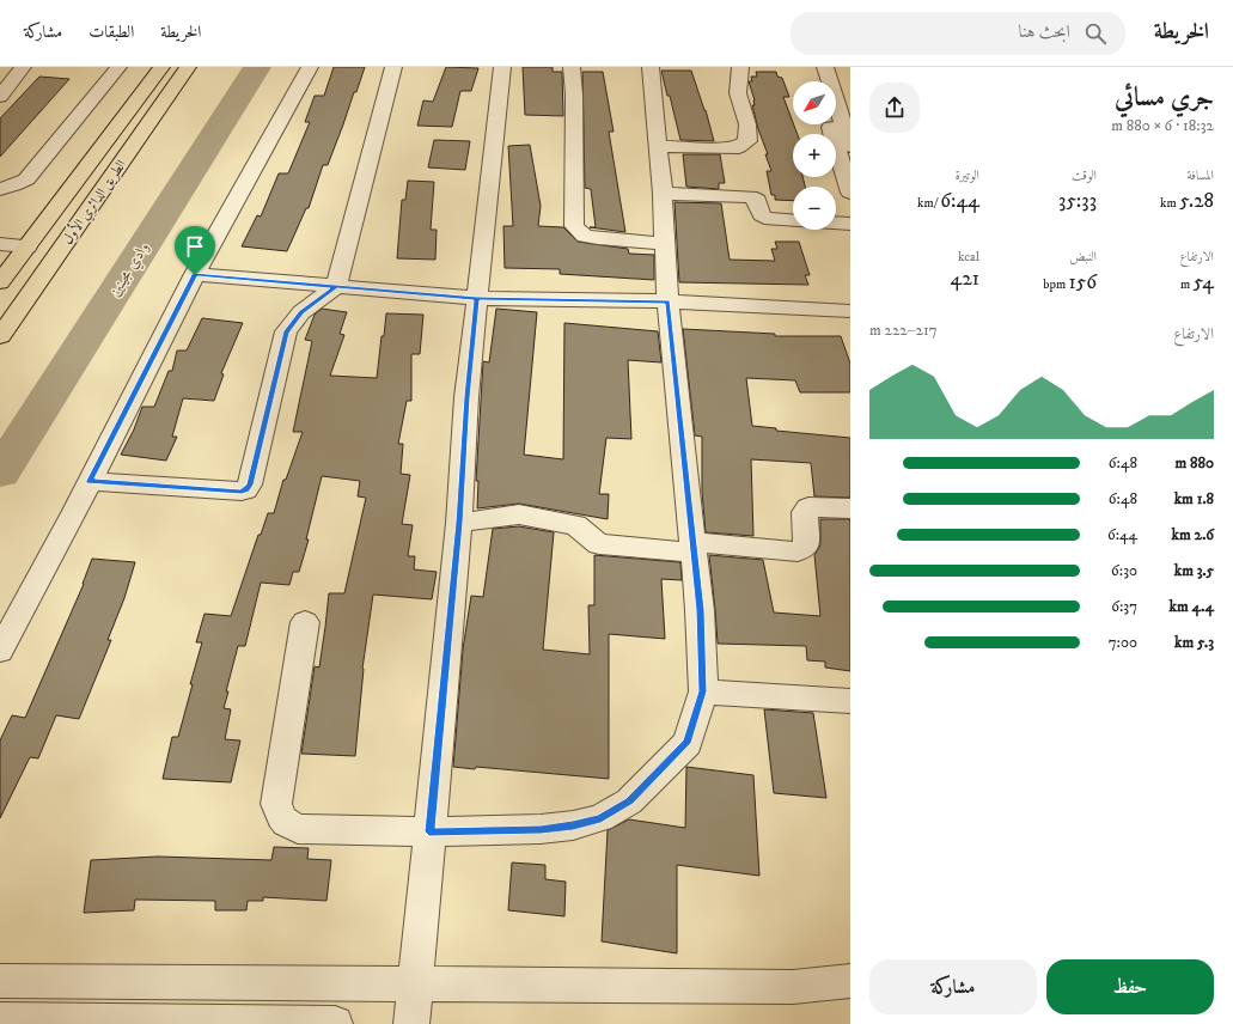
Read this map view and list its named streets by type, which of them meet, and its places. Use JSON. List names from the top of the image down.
{
  "streets": {
    "highway": ["الطريق الدائري الأول"]
  },
  "water": ["وادي مجينين"],
  "north": "bottom left",
  "page": {
    "header": "الخريطة",
    "search": "ابحث هنا",
    "nav": ["الخريطة", "الطبقات", "مشاركة"],
    "heading": ["جري مسائي", "18:32 · 6 × 880 m"],
    "map_buttons": ["+", "−"],
    "stats": [
      ["المسافة", "5.28 km"],
      ["الوقت", "35:33"],
      ["الوتيرة", "6:44 /km"],
      ["الارتفاع", "54 m"],
      ["النبض", "156 bpm"],
      ["kcal", "421"]
    ],
    "chart": ["الارتفاع", "217–222 m"],
    "list": [
      {
        "name": "880 m",
        "note": "6:48"
      },
      {
        "name": "1.8 km",
        "note": "6:48"
      },
      {
        "name": "2.6 km",
        "note": "6:44"
      },
      {
        "name": "3.5 km",
        "note": "6:30"
      },
      {
        "name": "4.4 km",
        "note": "6:37"
      },
      {
        "name": "5.3 km",
        "note": "7:00"
      }
    ],
    "buttons": ["حفظ", "مشاركة"]
  }
}
